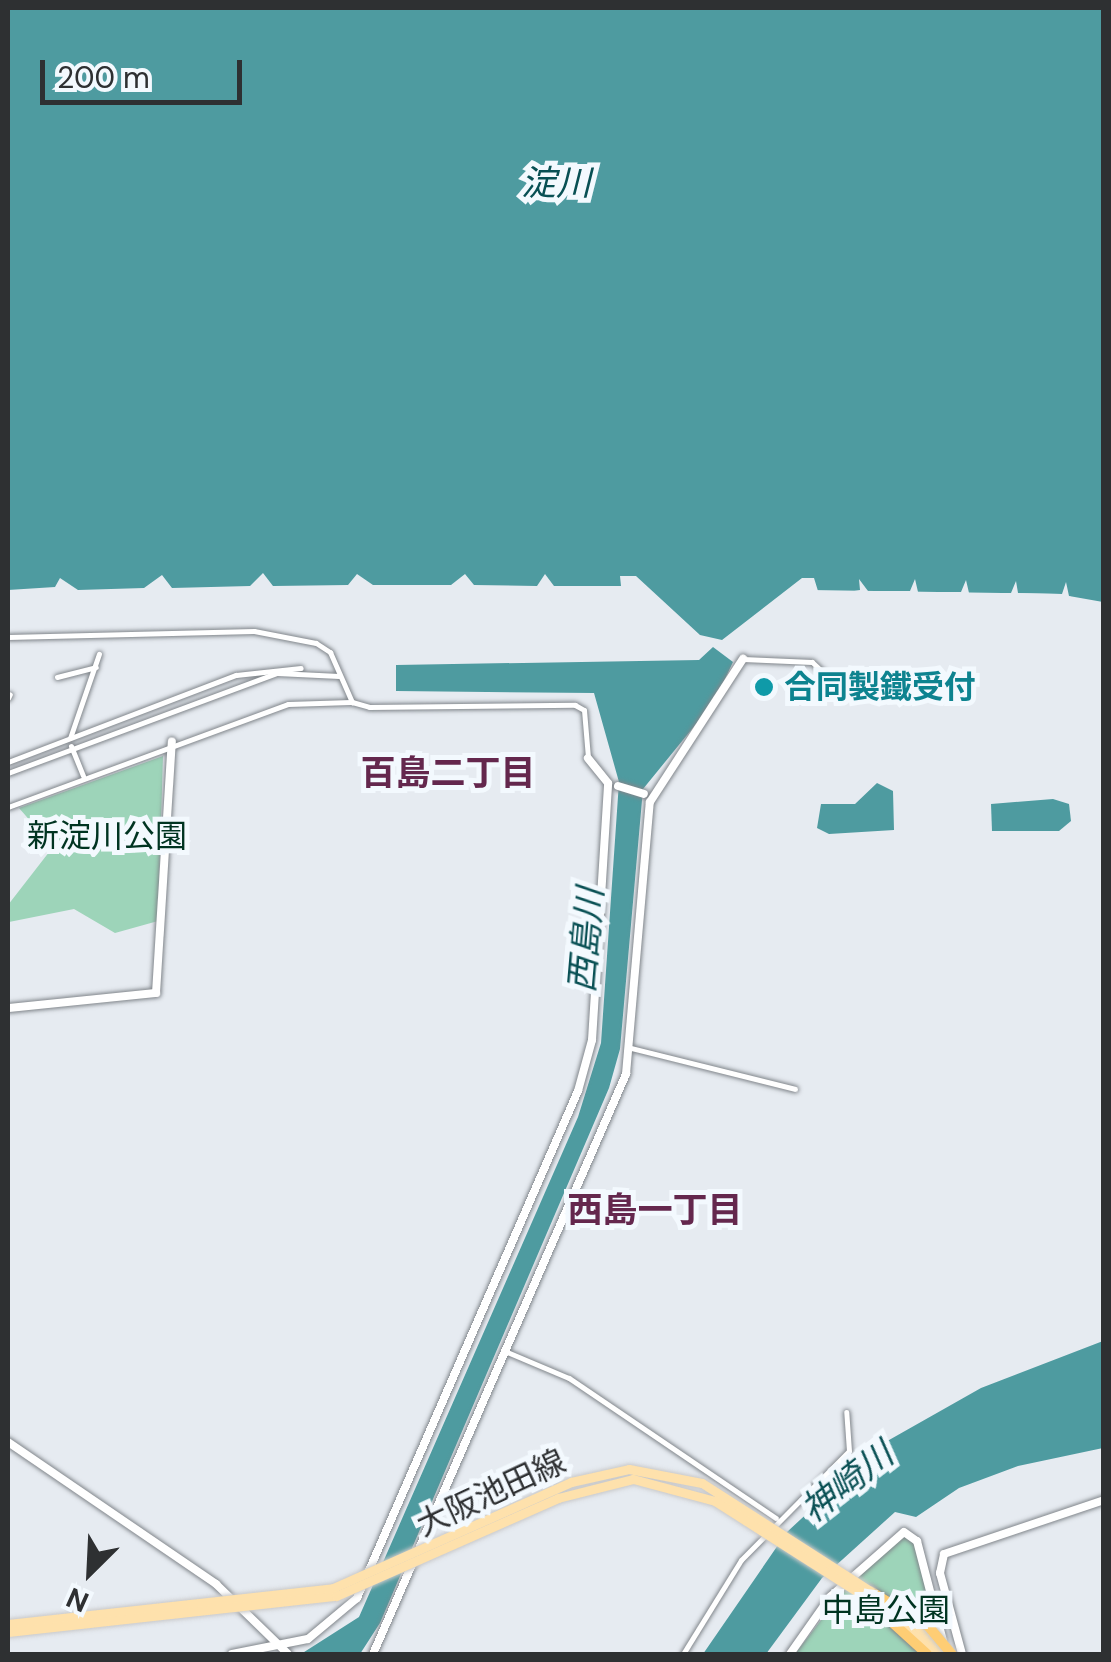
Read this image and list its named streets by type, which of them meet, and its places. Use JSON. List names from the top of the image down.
{
  "streets": {
    "main road": ["大阪池田線"]
  },
  "districts": ["百島二丁目", "西島一丁目"],
  "water": ["淀川", "西島川", "神崎川"],
  "parks": ["新淀川公園", "中島公園"],
  "places": ["合同製鐵受付"],
  "scale_bar": "200 m",
  "north": "bottom left"
}
